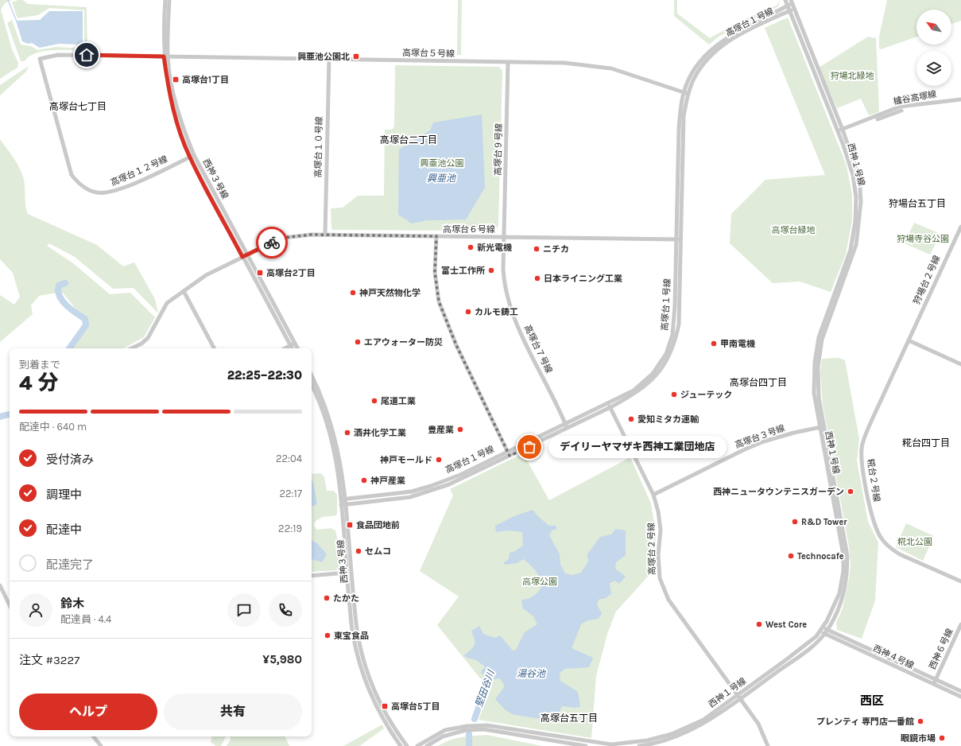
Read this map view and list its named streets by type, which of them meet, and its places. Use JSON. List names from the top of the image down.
{
  "streets": {
    "street": [
      "高塚台１号線",
      "高塚台５号線",
      "櫨谷高塚線",
      "高塚台１０号線",
      "高塚台９号線",
      "西神１号線",
      "高塚台１２号線",
      "西神３号線",
      "高塚台６号線",
      "狩場台２号線",
      "高塚台７号線",
      "高塚台３号線",
      "糀台２号線",
      "高塚台２号線",
      "西神６号線",
      "西神４号線"
    ]
  },
  "crossings": [
    ["高塚台１号線", "高塚台５号線"],
    ["高塚台１号線", "西神１号線"],
    ["高塚台１号線", "西神３号線"],
    ["高塚台１号線", "高塚台６号線"],
    ["高塚台１号線", "高塚台７号線"],
    ["高塚台１号線", "高塚台２号線"],
    ["高塚台５号線", "高塚台１０号線"],
    ["高塚台５号線", "高塚台９号線"],
    ["高塚台５号線", "高塚台１２号線"],
    ["高塚台５号線", "西神３号線"],
    ["櫨谷高塚線", "西神１号線"],
    ["高塚台１０号線", "高塚台６号線"],
    ["高塚台９号線", "高塚台６号線"],
    ["高塚台９号線", "高塚台７号線"],
    ["西神１号線", "高塚台３号線"],
    ["西神１号線", "高塚台２号線"],
    ["西神１号線", "西神４号線"],
    ["高塚台１２号線", "西神３号線"],
    ["西神３号線", "高塚台６号線"],
    ["高塚台６号線", "高塚台７号線"],
    ["狩場台２号線", "糀台２号線"],
    ["高塚台３号線", "高塚台２号線"],
    ["西神６号線", "西神４号線"]
  ],
  "districts": [
    "高塚台七丁目",
    "高塚台二丁目",
    "狩場台五丁目",
    "高塚台四丁目",
    "糀台四丁目",
    "西区",
    "高塚台五丁目"
  ],
  "water": ["興亜池", "湯谷池", "堅田谷川"],
  "parks": [
    "狩場北緑地",
    "興亜池公園",
    "高塚台緑地",
    "狩場寺谷公園",
    "糀北公園",
    "高塚公園"
  ],
  "places": {
    "transit": [
      "興亜池公園北",
      "高塚台1丁目",
      "高塚台2丁目",
      "食品団地前",
      "高塚台5丁目"
    ],
    "other": [
      "新光電機",
      "ニチカ",
      "富士工作所",
      "日本ライニング工業",
      "神戸天然物化学",
      "カルモ鋳工",
      "エアウォーター防災",
      "甲南電機",
      "ジューテック",
      "尾道工業",
      "愛知ミタカ運輸",
      "豊産業",
      "酒井化学工業",
      "デイリーヤマザキ西神工業団地店",
      "神戸モールド",
      "神戸産業",
      "西神ニュータウンテニスガーデン",
      "R&D Tower",
      "セムコ",
      "Technocafe",
      "たかた",
      "West Core",
      "東宝食品",
      "プレンティ 専門店一番館",
      "眼鏡市場"
    ]
  },
  "north": "top left",
  "page": {
    "heading": ["4 分", "到着まで", "22:25–22:30"],
    "panel": [
      "鈴木",
      "配達員 · 4.4",
      "注文 #3227",
      "¥5,980"
    ],
    "bar": "配達中 · 640 m",
    "bubble": "デイリーヤマザキ西神工業団地店",
    "list": [
      ["受付済み", "22:04"],
      ["調理中", "22:17"],
      ["配達中", "22:19"],
      "配達完了"
    ],
    "buttons": ["ヘルプ", "共有"]
  }
}
